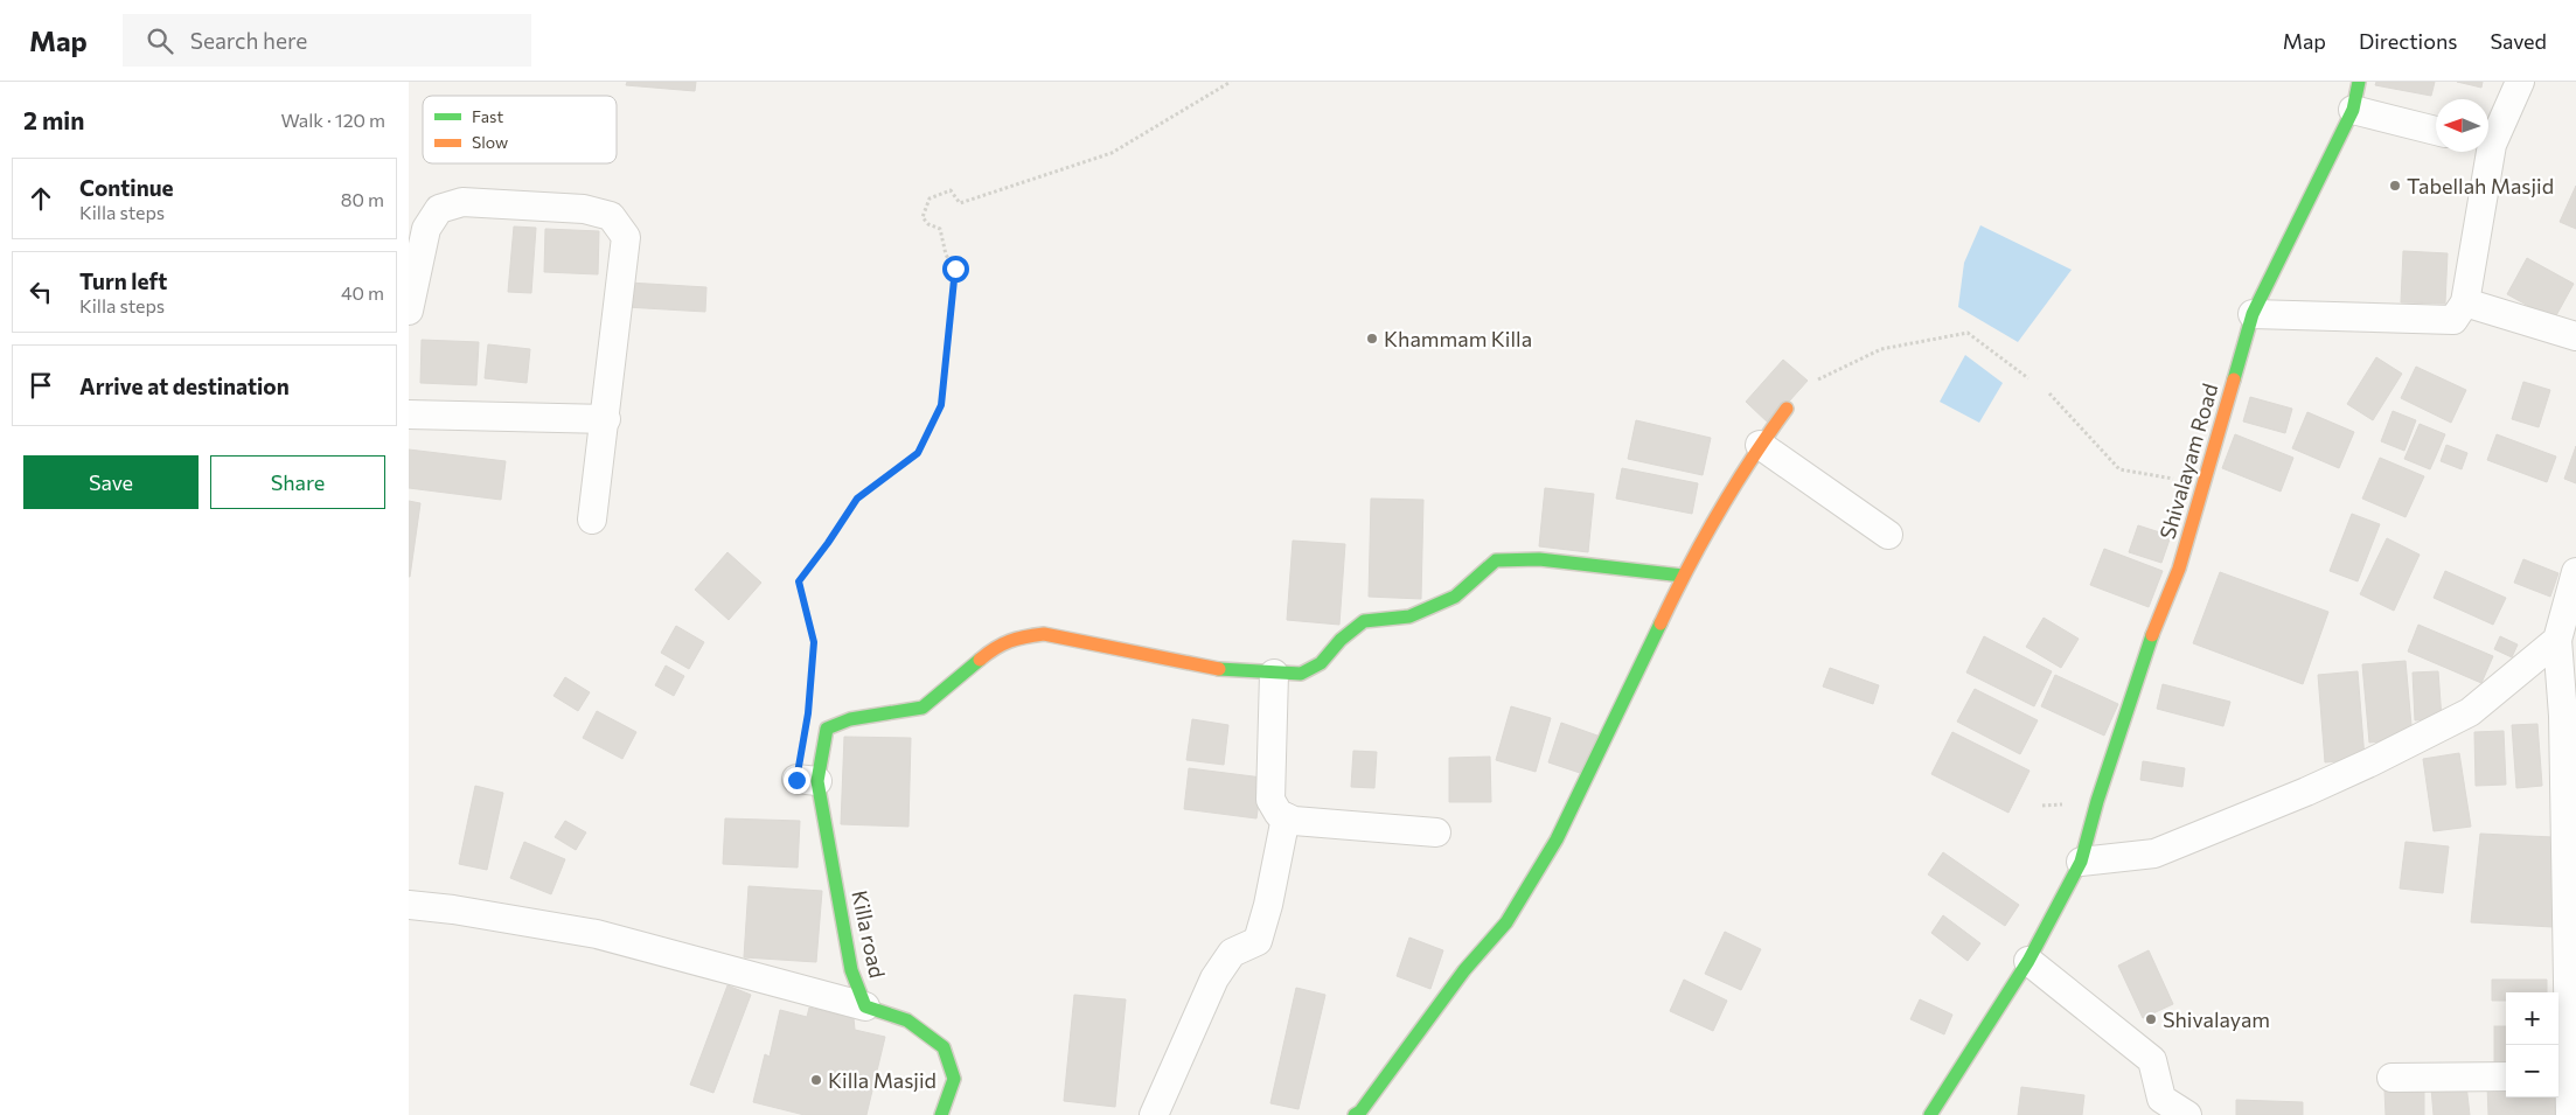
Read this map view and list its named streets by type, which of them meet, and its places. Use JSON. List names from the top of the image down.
{
  "streets": {
    "street": ["Shivalayam Road", "Killa road"]
  },
  "places": [
    "Tabellah Masjid",
    "Khammam Killa",
    "Shivalayam",
    "Killa Masjid"
  ],
  "legend": ["Fast", "Slow"],
  "north": "left",
  "page": {
    "header": "Map",
    "search": "Search here",
    "nav": ["Map", "Directions", "Saved"],
    "heading": ["2 min", "Walk · 120 m"],
    "list": [
      ["Continue", "Killa steps", "80 m"],
      ["Turn left", "Killa steps", "40 m"],
      "Arrive at destination"
    ],
    "buttons": ["Save", "Share"],
    "map_buttons": ["+", "−"]
  }
}
